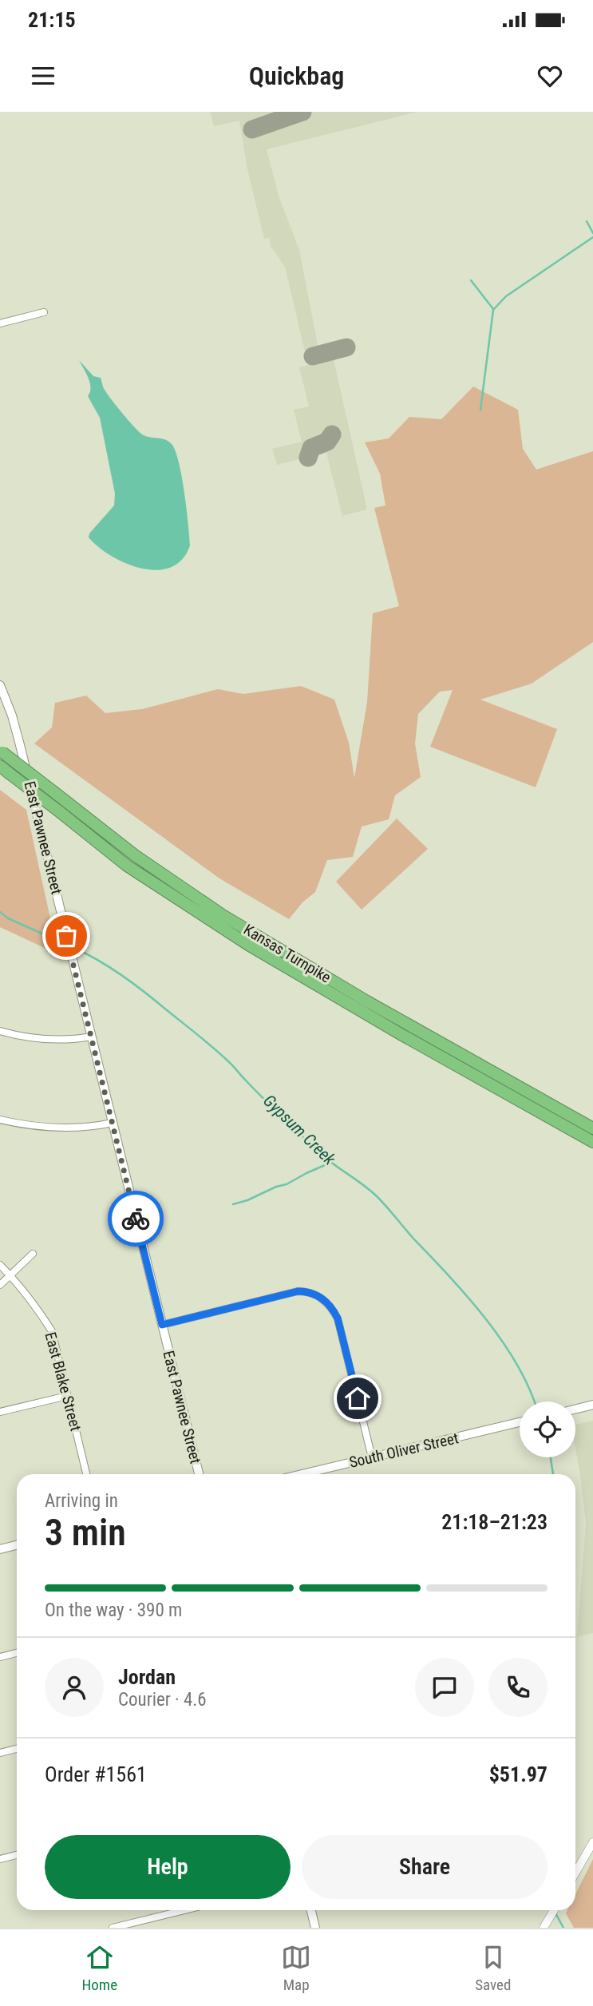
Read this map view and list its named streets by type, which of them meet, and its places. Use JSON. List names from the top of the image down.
{
  "streets": {
    "highway": ["Kansas Turnpike"],
    "main road": ["East Pawnee Street", "South Oliver Street"],
    "street": ["East Blake Street"]
  },
  "water": ["Gypsum Creek"],
  "page": {
    "status": "21:15",
    "header": "Quickbag",
    "heading": ["3 min", "Arriving in", "21:18–21:23"],
    "panel": [
      "Jordan",
      "Courier · 4.6",
      "Order #1561",
      "$51.97"
    ],
    "bar": "On the way · 390 m",
    "buttons": ["Help", "Share"],
    "tabs": ["Home", "Map", "Saved"]
  }
}
